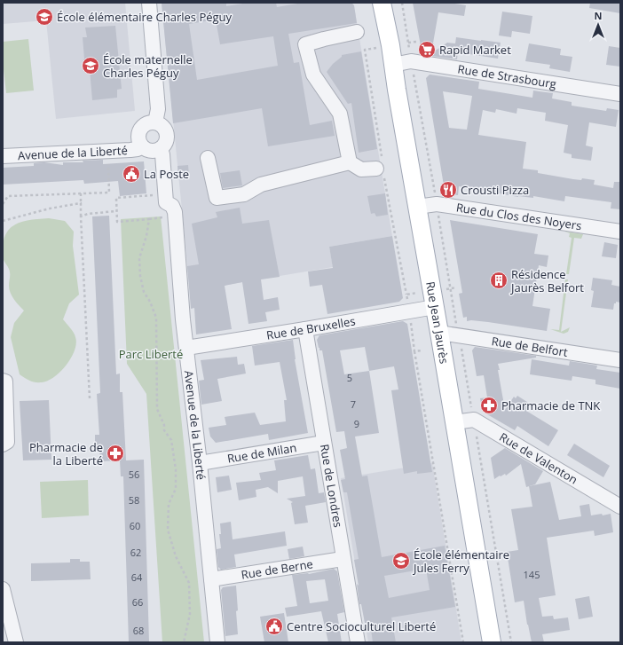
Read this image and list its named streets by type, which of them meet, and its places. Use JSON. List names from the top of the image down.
{
  "streets": {
    "main road": ["Rue Jean Jaurès"],
    "street": [
      "Rue de Strasbourg",
      "Avenue de la Liberté",
      "Rue du Clos des Noyers",
      "Rue de Bruxelles",
      "Rue de Belfort",
      "Rue de Milan",
      "Rue de Valenton",
      "Rue de Londres",
      "Rue de Berne"
    ]
  },
  "crossings": [
    ["Rue de Strasbourg", "Rue Jean Jaurès"],
    ["Avenue de la Liberté", "Rue de Bruxelles"],
    ["Avenue de la Liberté", "Rue de Milan"],
    ["Avenue de la Liberté", "Rue de Berne"],
    ["Rue du Clos des Noyers", "Rue Jean Jaurès"],
    ["Rue Jean Jaurès", "Rue de Bruxelles"],
    ["Rue Jean Jaurès", "Rue de Belfort"],
    ["Rue Jean Jaurès", "Rue de Valenton"],
    ["Rue de Bruxelles", "Rue de Londres"],
    ["Rue de Milan", "Rue de Londres"],
    ["Rue de Londres", "Rue de Berne"]
  ],
  "parks": ["Parc Liberté"],
  "places": {
    "school or university": ["École élémentaire Charles Péguy", "École maternelle Charles Péguy", "École élémentaire Jules Ferry"],
    "supermarket": ["Rapid Market"],
    "public building": ["La Poste", "Centre Socioculturel Liberté"],
    "restaurant": ["Crousti Pizza"],
    "building": ["Résidence Jaurès Belfort"],
    "pharmacy": ["Pharmacie de TNK", "Pharmacie de la Liberté"]
  },
  "house_numbers": [
    "5",
    "7",
    "9",
    "56",
    "58",
    "60",
    "62",
    "145",
    "64",
    "66",
    "68"
  ],
  "north": "top"
}
